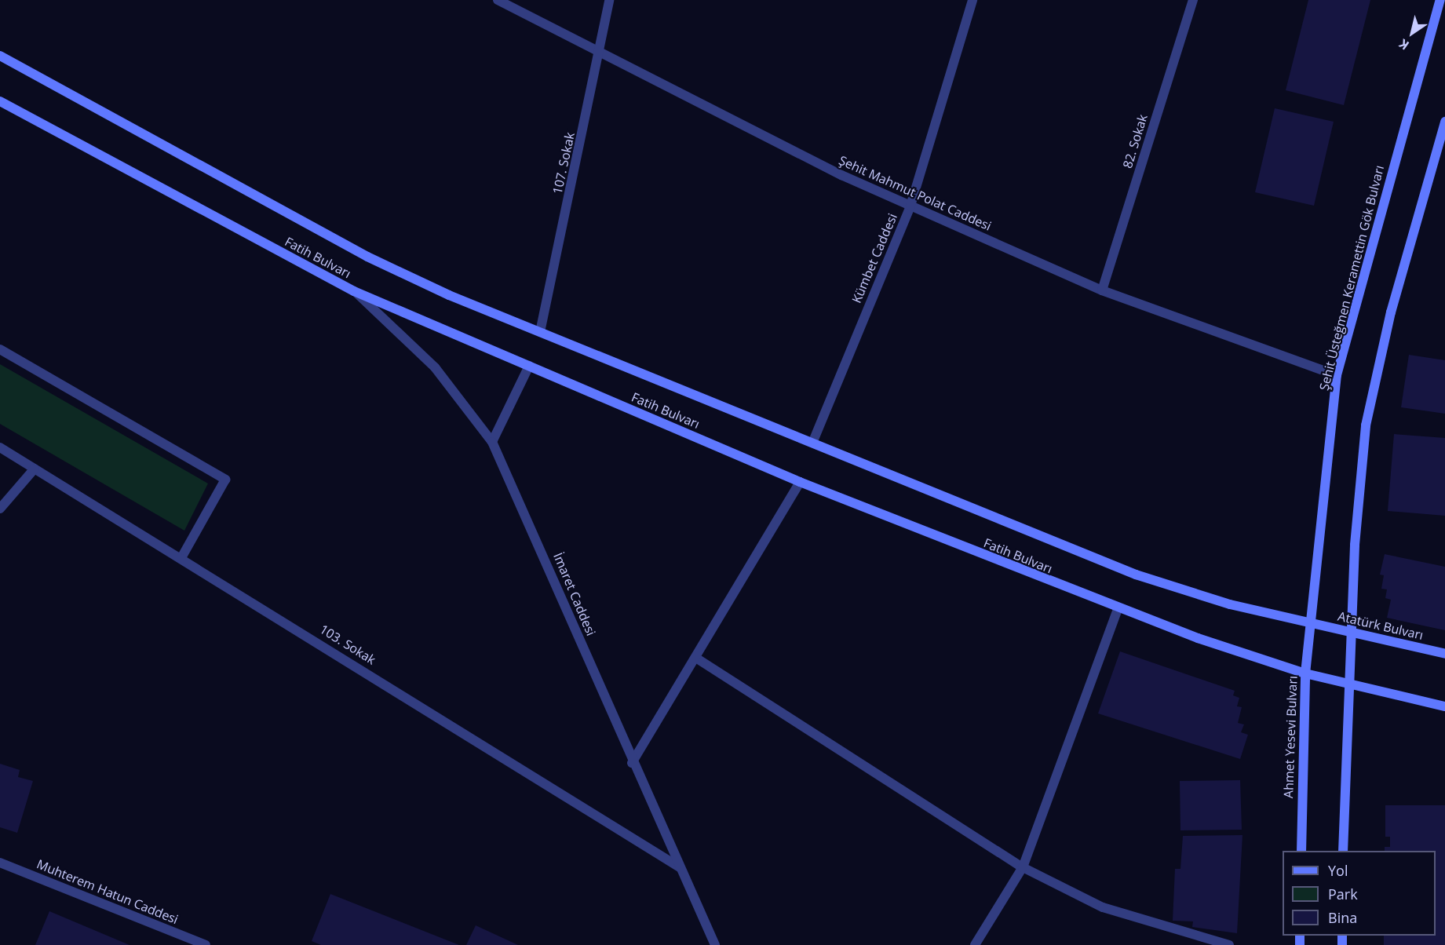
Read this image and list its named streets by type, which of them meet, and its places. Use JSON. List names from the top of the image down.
{
  "streets": {
    "main road": [
      "Fatih Bulvarı",
      "Şehit Üsteğmen Keramettin Gök Bulvarı",
      "Atatürk Bulvarı",
      "Ahmet Yesevi Bulvarı"
    ],
    "street": [
      "82. Sokak",
      "107. Sokak",
      "Şehit Mahmut Polat Caddesi",
      "Kümbet Caddesi",
      "İmaret Caddesi",
      "103. Sokak",
      "Muhterem Hatun Caddesi"
    ]
  },
  "crossings": [
    ["82. Sokak", "Şehit Mahmut Polat Caddesi"],
    ["107. Sokak", "Şehit Mahmut Polat Caddesi"],
    ["107. Sokak", "Fatih Bulvarı"],
    ["Şehit Mahmut Polat Caddesi", "Kümbet Caddesi"],
    ["Şehit Mahmut Polat Caddesi", "Şehit Üsteğmen Keramettin Gök Bulvarı"],
    ["Fatih Bulvarı", "Kümbet Caddesi"],
    ["Fatih Bulvarı", "Şehit Üsteğmen Keramettin Gök Bulvarı"],
    ["Fatih Bulvarı", "İmaret Caddesi"],
    ["Fatih Bulvarı", "Atatürk Bulvarı"],
    ["Fatih Bulvarı", "Ahmet Yesevi Bulvarı"],
    ["Şehit Üsteğmen Keramettin Gök Bulvarı", "Atatürk Bulvarı"],
    ["Şehit Üsteğmen Keramettin Gök Bulvarı", "Ahmet Yesevi Bulvarı"],
    ["İmaret Caddesi", "103. Sokak"],
    ["Atatürk Bulvarı", "Ahmet Yesevi Bulvarı"]
  ],
  "legend": ["Yol", "Park", "Bina"],
  "north": "bottom left"
}
